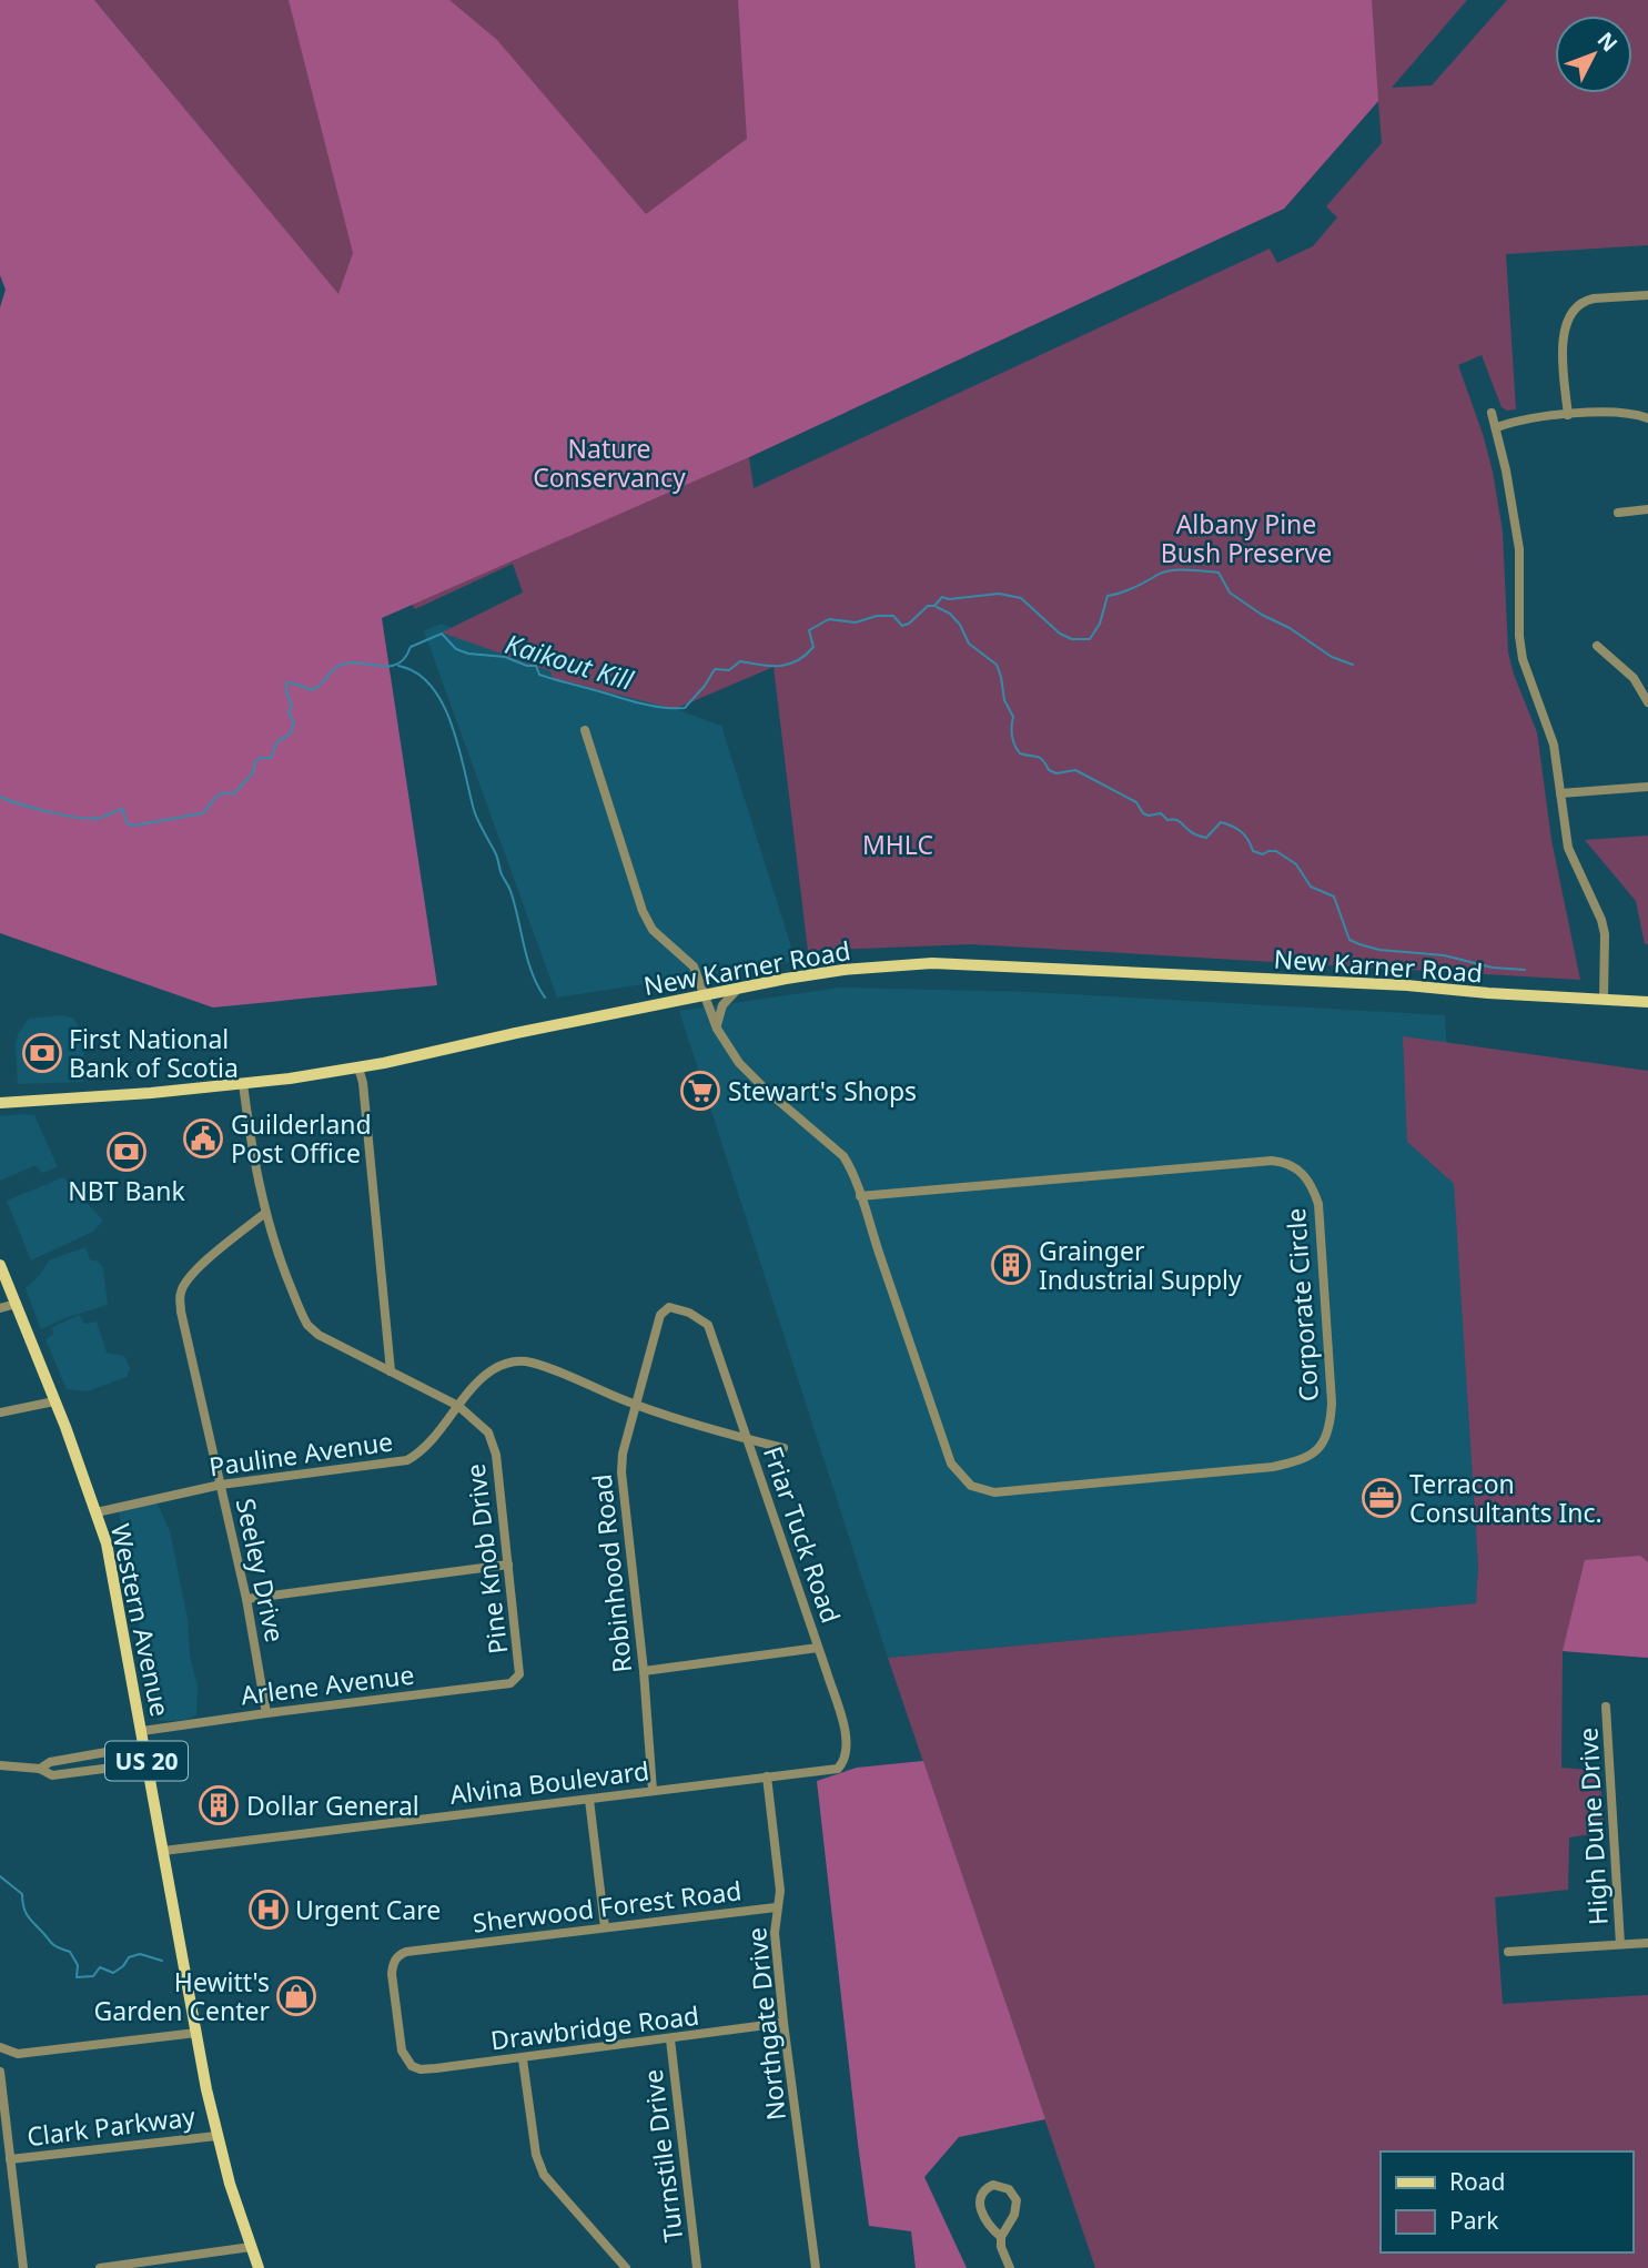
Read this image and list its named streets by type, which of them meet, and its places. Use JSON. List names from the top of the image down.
{
  "streets": {
    "main road": ["New Karner Road", "Western Avenue", "US 20"],
    "street": [
      "Corporate Circle",
      "Pauline Avenue",
      "Friar Tuck Road",
      "Pine Knob Drive",
      "Seeley Drive",
      "Robinhood Road",
      "Arlene Avenue",
      "Alvina Boulevard",
      "High Dune Drive",
      "Sherwood Forest Road",
      "Northgate Drive",
      "Drawbridge Road",
      "Clark Parkway",
      "Turnstile Drive"
    ]
  },
  "crossings": [
    ["New Karner Road", "Corporate Circle"],
    ["New Karner Road", "Pine Knob Drive"],
    ["Pauline Avenue", "Friar Tuck Road"],
    ["Pauline Avenue", "Pine Knob Drive"],
    ["Pauline Avenue", "Seeley Drive"],
    ["Pauline Avenue", "Robinhood Road"],
    ["Pauline Avenue", "Western Avenue"],
    ["Friar Tuck Road", "Robinhood Road"],
    ["Friar Tuck Road", "Alvina Boulevard"],
    ["Pine Knob Drive", "Seeley Drive"],
    ["Pine Knob Drive", "Arlene Avenue"],
    ["Seeley Drive", "Arlene Avenue"],
    ["Robinhood Road", "Alvina Boulevard"],
    ["Western Avenue", "Arlene Avenue"],
    ["Western Avenue", "Alvina Boulevard"],
    ["Western Avenue", "Clark Parkway"],
    ["Alvina Boulevard", "Northgate Drive"],
    ["Sherwood Forest Road", "Northgate Drive"],
    ["Sherwood Forest Road", "Drawbridge Road"],
    ["Northgate Drive", "Drawbridge Road"],
    ["Drawbridge Road", "Turnstile Drive"]
  ],
  "water": ["Kaikout Kill"],
  "parks": ["Nature Conservancy", "Albany Pine Bush Preserve", "MHLC"],
  "places": {
    "bank": ["First National Bank of Scotia", "NBT Bank"],
    "supermarket": ["Stewart's Shops"],
    "public building": ["Guilderland Post Office"],
    "building": ["Grainger Industrial Supply", "Dollar General"],
    "office": ["Terracon Consultants Inc."],
    "hospital": ["Urgent Care"],
    "shop": ["Hewitt's Garden Center"]
  },
  "legend": ["Road", "Park"],
  "north": "top right"
}
